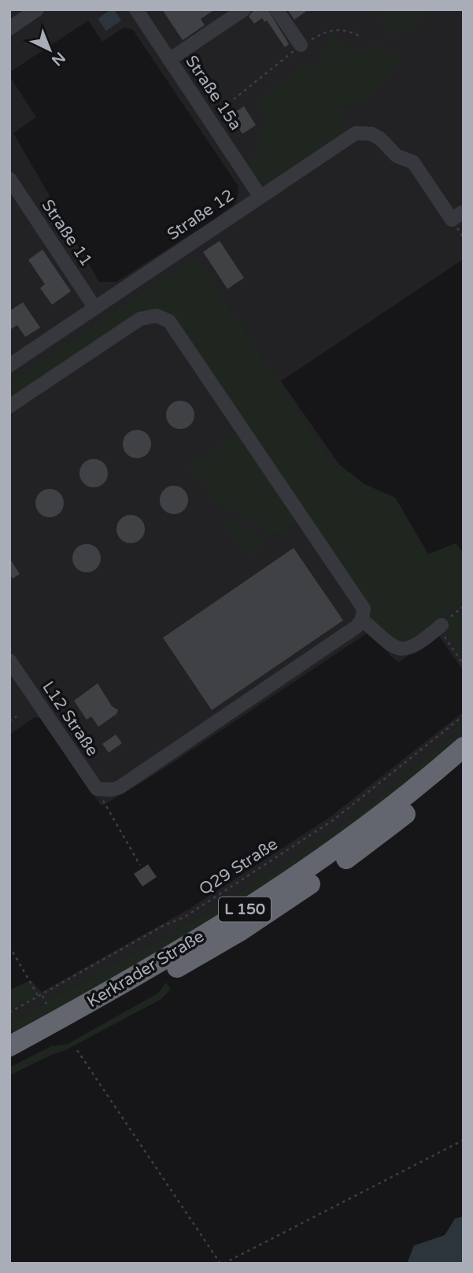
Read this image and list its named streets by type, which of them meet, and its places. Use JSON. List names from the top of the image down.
{
  "streets": {
    "highway": ["L 150", "Kerkrader Straße"],
    "street": [
      "Straße 15a",
      "Straße 12",
      "Straße 11",
      "L12 Straße"
    ],
    "path": ["Q29 Straße"]
  },
  "crossings": [
    ["Straße 15a", "Straße 12"],
    ["Straße 12", "Straße 11"]
  ],
  "north": "bottom right"
}
